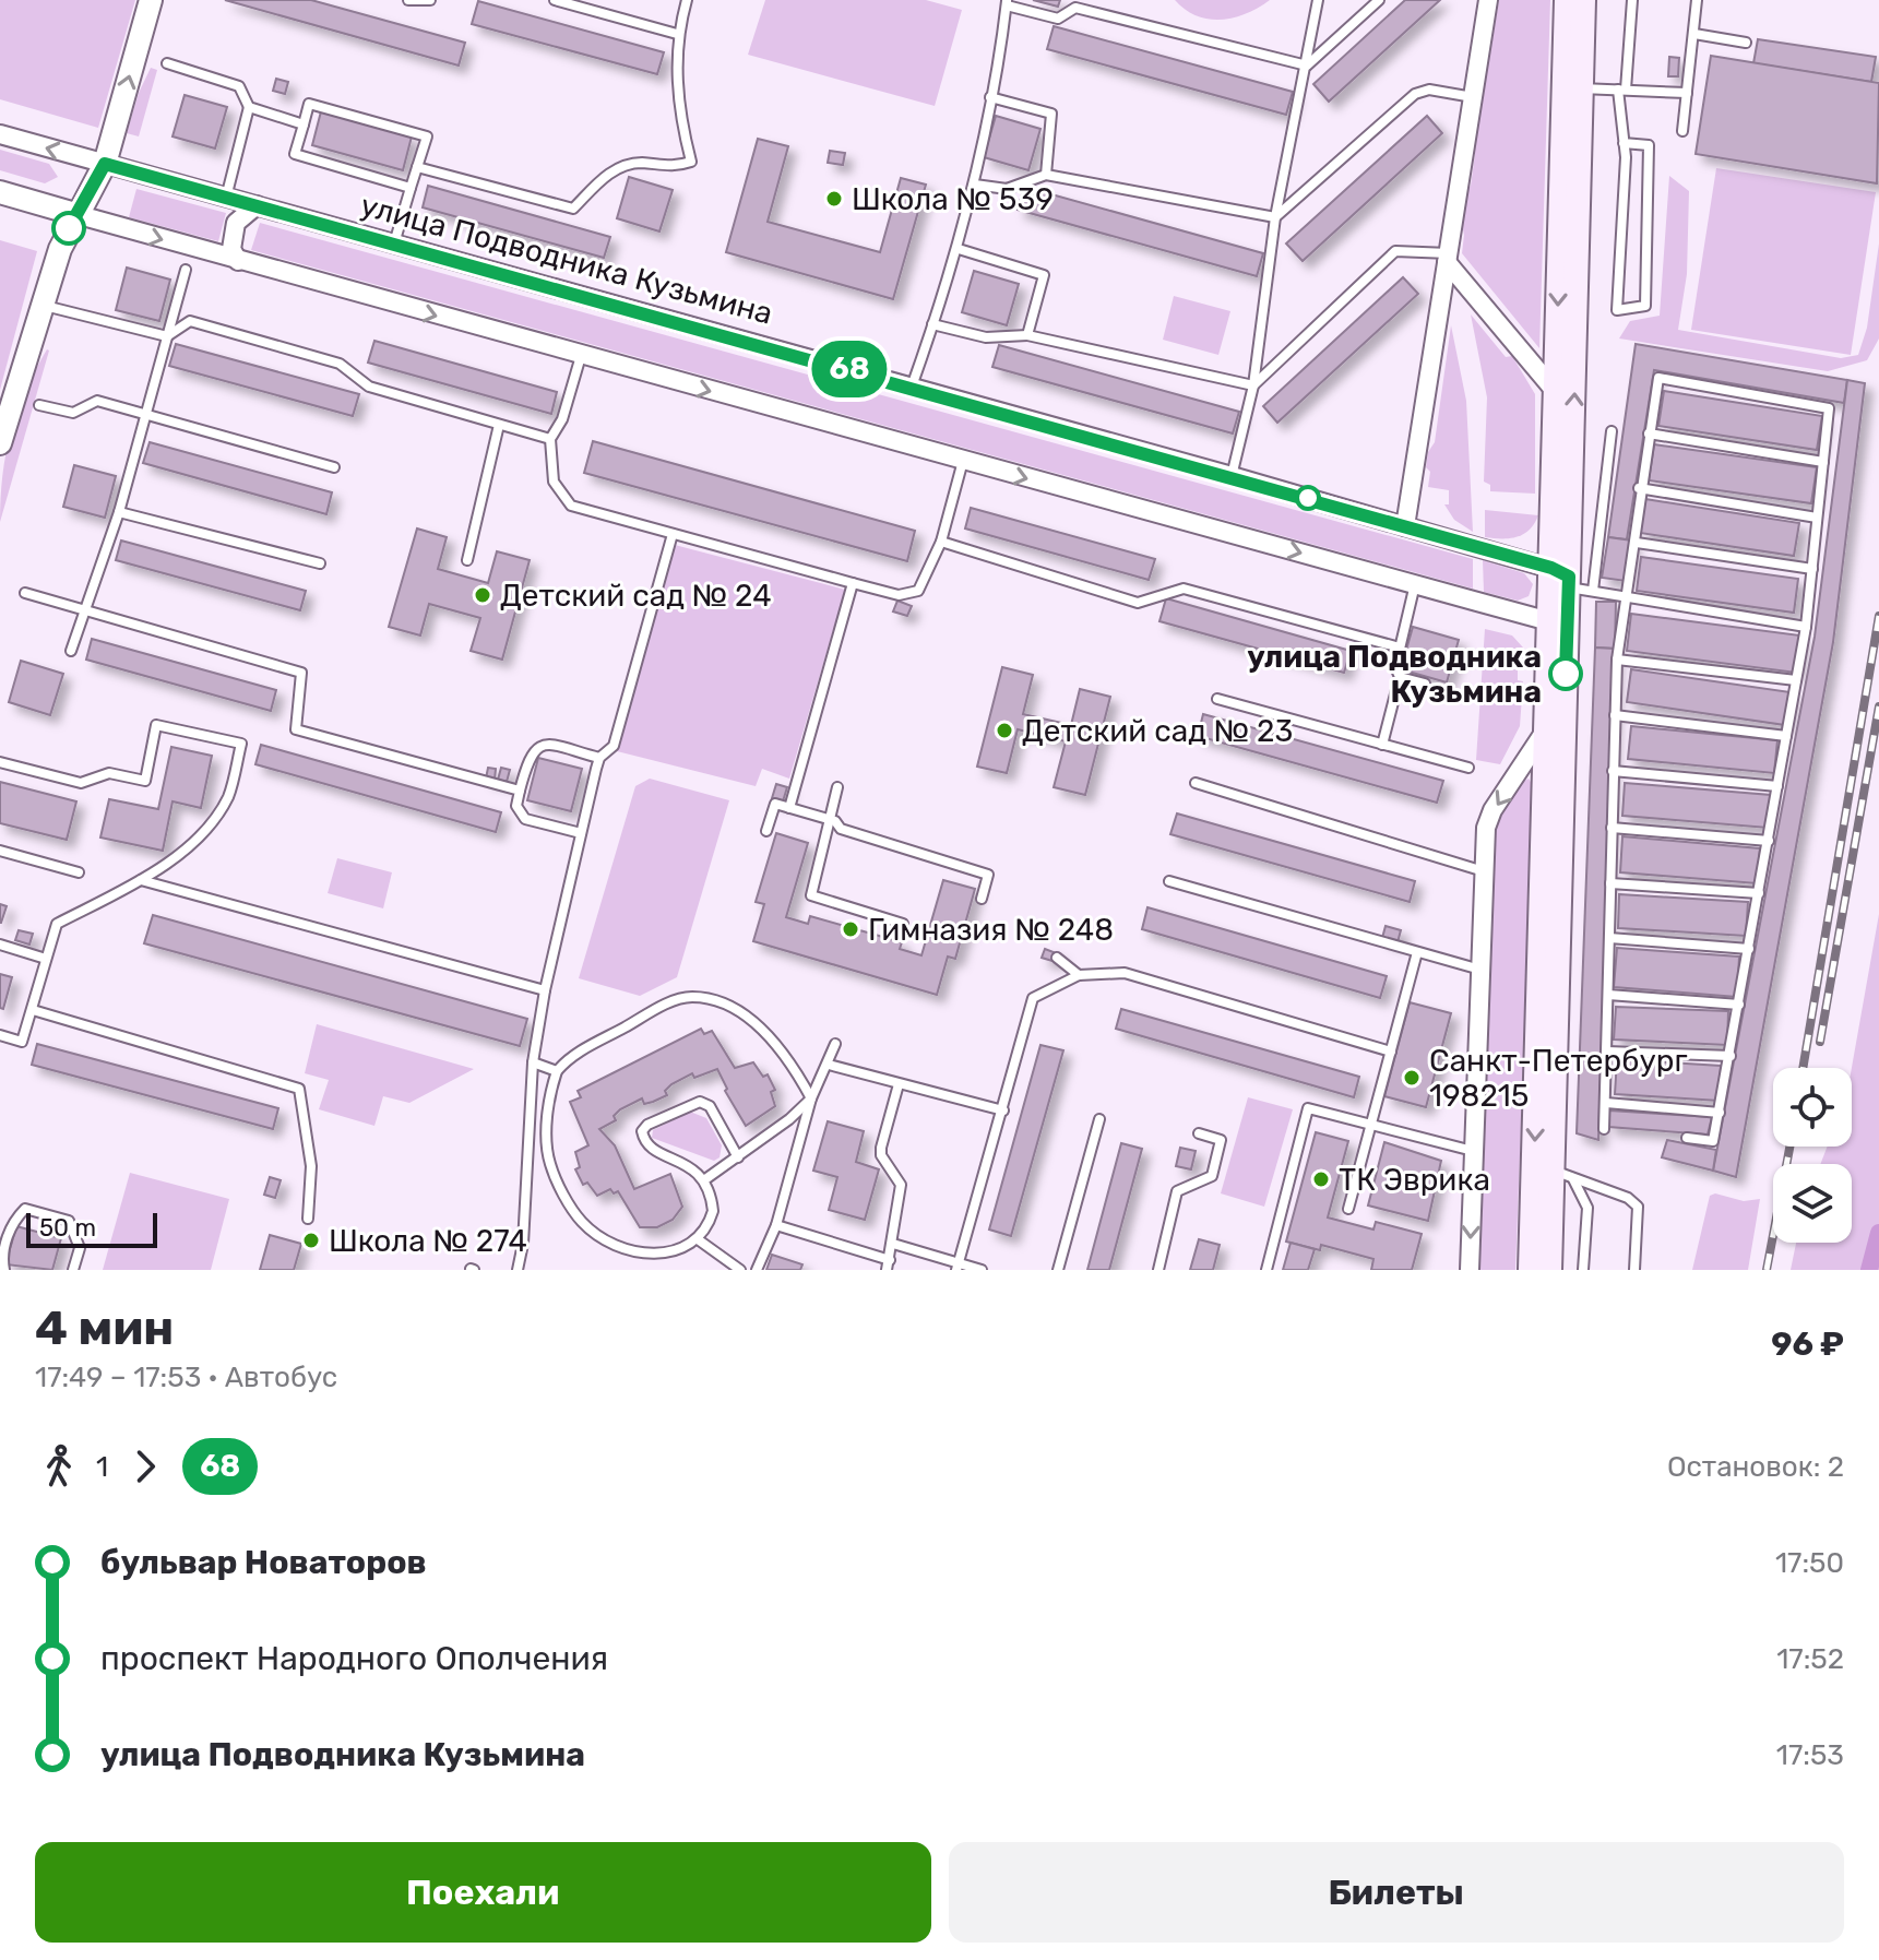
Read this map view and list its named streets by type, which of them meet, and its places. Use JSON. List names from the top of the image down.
{
  "streets": {
    "street": ["улица Подводника Кузьмина"]
  },
  "places": [
    "Школа № 539",
    "Детский сад № 24",
    "улица Подводника Кузьмина",
    "Детский сад № 23",
    "Гимназия № 248",
    "Санкт-Петербург 198215",
    "ТК Эврика",
    "Школа № 274"
  ],
  "lines": ["bus line 68"],
  "scale_bar": "50 m",
  "page": {
    "on_map": "68",
    "scale": "50 m",
    "heading": ["4 мин", "17:49 – 17:53 · Автобус", "96 ₽"],
    "legs": ["1", "68", "Остановок: 2"],
    "list": [
      {
        "name": "бульвар Новаторов",
        "value": "17:50"
      },
      {
        "name": "проспект Народного Ополчения",
        "value": "17:52"
      },
      {
        "name": "улица Подводника Кузьмина",
        "value": "17:53"
      }
    ],
    "buttons": ["Поехали", "Билеты"]
  }
}
